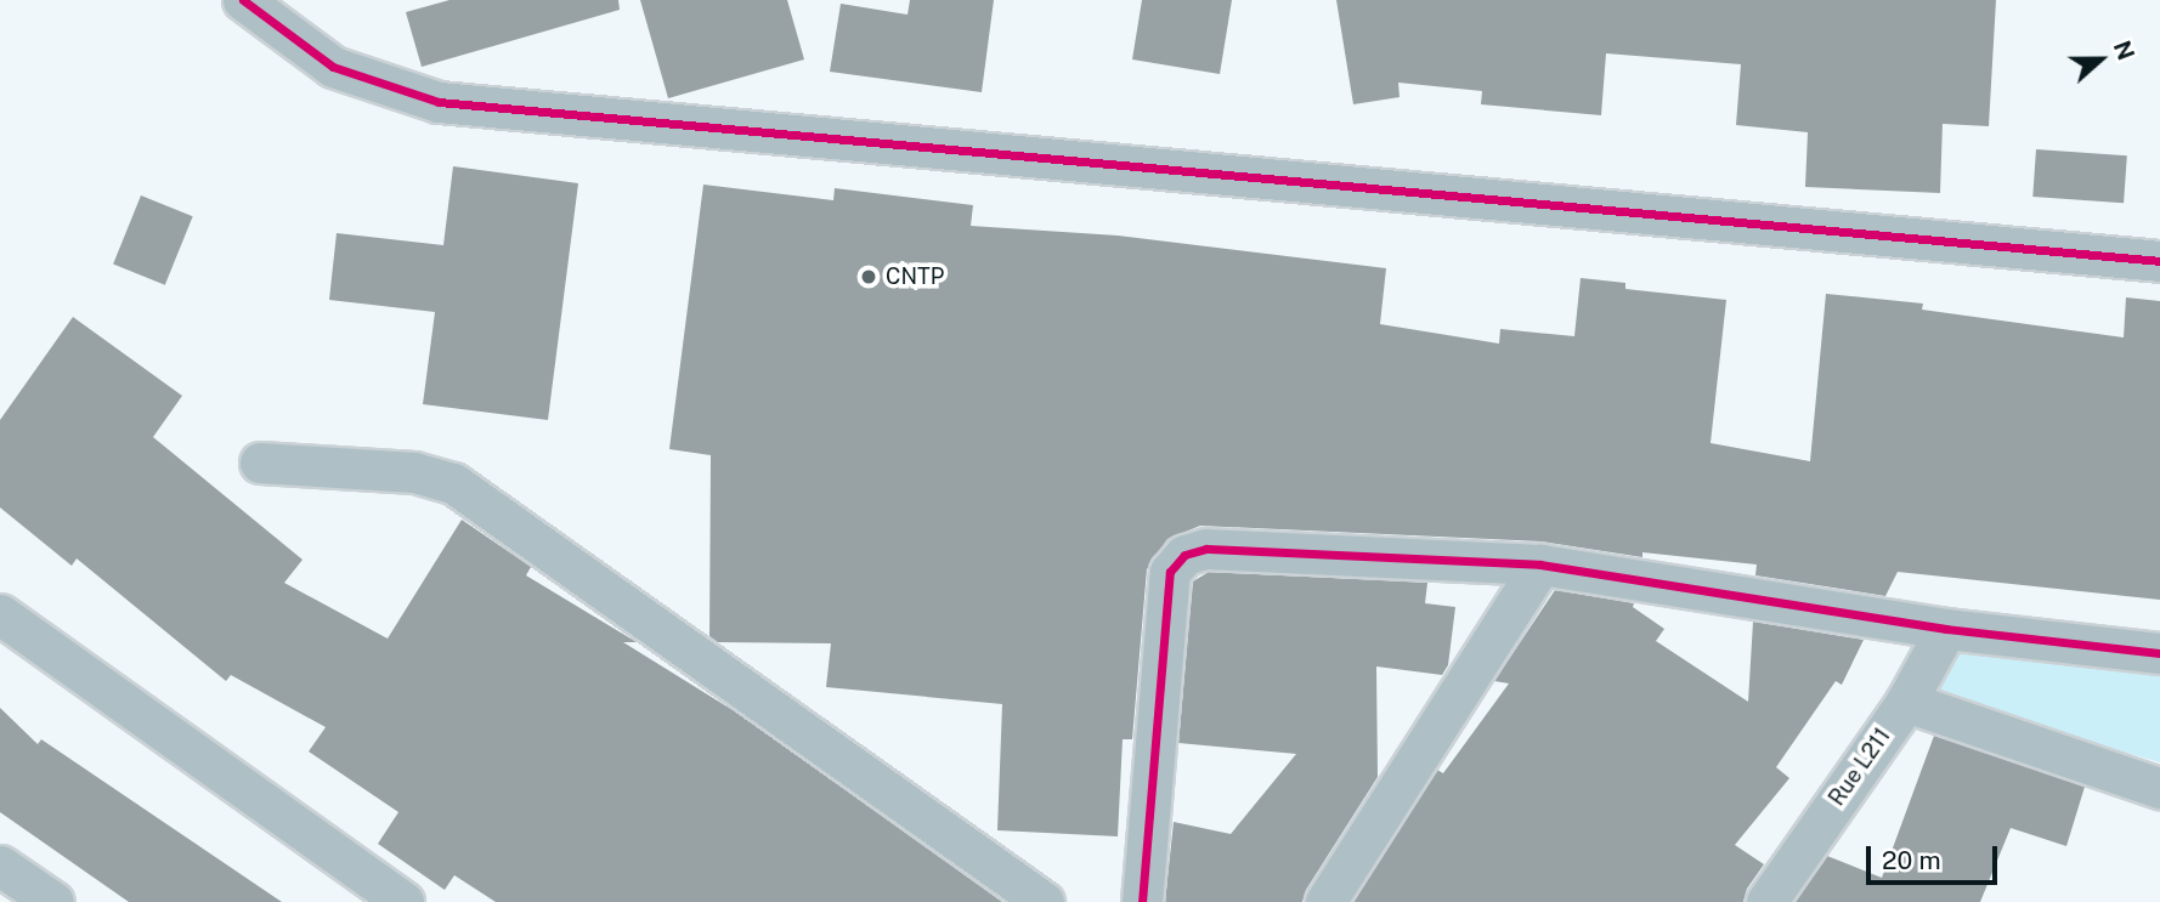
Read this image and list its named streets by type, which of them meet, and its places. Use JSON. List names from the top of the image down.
{
  "streets": {
    "street": ["Rue L211"]
  },
  "places": ["CNTP"],
  "scale_bar": "20 m",
  "north": "right"
}
